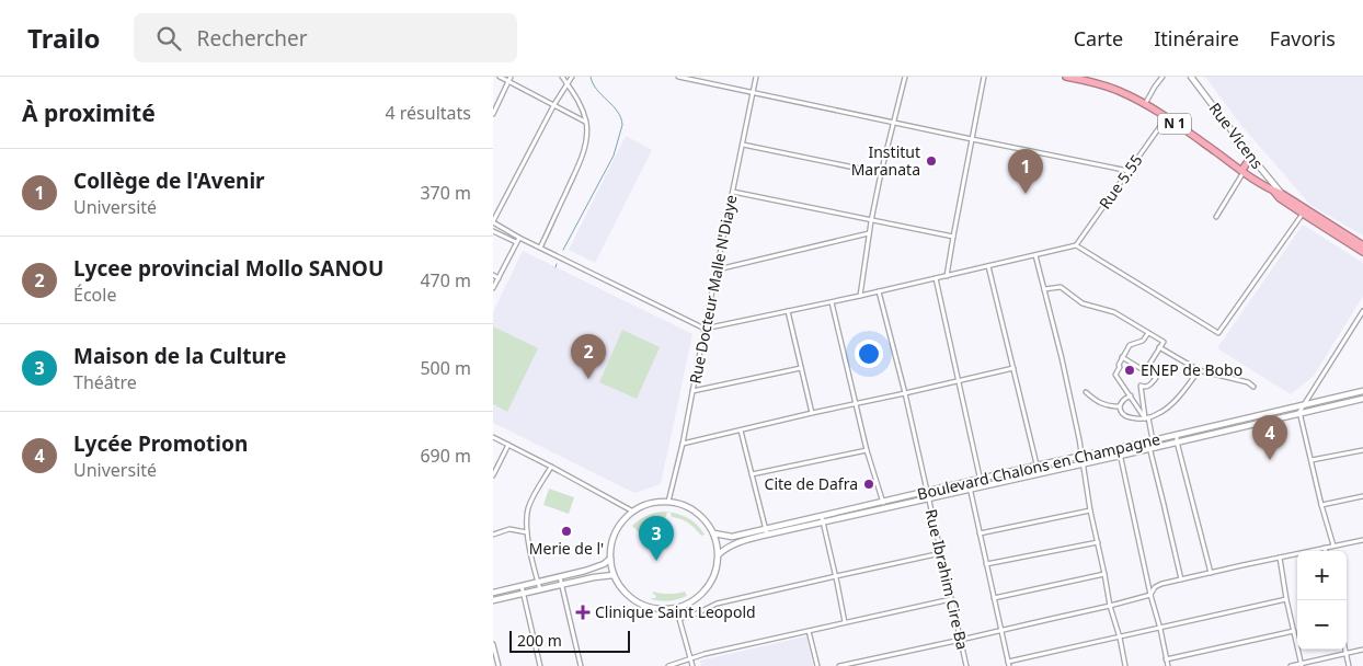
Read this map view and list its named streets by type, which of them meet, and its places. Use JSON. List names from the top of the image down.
{
  "streets": {
    "highway": ["N 1"],
    "main road": ["Rue Vicens", "Boulevard Chalons en Champagne"],
    "street": ["Rue 5.55", "Rue Docteur Malle N'Diaye", "Rue Ibrahim Cire Ba"]
  },
  "crossings": [
    ["N 1", "Rue Vicens"],
    ["N 1", "Rue 5.55"],
    ["Rue Docteur Malle N'Diaye", "Boulevard Chalons en Champagne"],
    ["Boulevard Chalons en Champagne", "Rue Ibrahim Cire Ba"]
  ],
  "places": {
    "other": [
      "Institut Maranata",
      "ENEP de Bobo",
      "Cite de Dafra",
      "Merie de l'"
    ],
    "health": ["Clinique Saint Leopold"]
  },
  "scale_bar": "200 m",
  "page": {
    "header": "Trailo",
    "search": "Rechercher",
    "nav": ["Carte", "Itinéraire", "Favoris"],
    "heading": ["À proximité", "4 résultats"],
    "list": [
      {
        "mark": "1",
        "name": "Collège de l'Avenir",
        "note": "Université",
        "value": "370 m"
      },
      {
        "mark": "2",
        "name": "Lycee provincial Mollo SANOU",
        "note": "École",
        "value": "470 m"
      },
      {
        "mark": "3",
        "name": "Maison de la Culture",
        "note": "Théâtre",
        "value": "500 m"
      },
      {
        "mark": "4",
        "name": "Lycée Promotion",
        "note": "Université",
        "value": "690 m"
      }
    ],
    "pins": [
      "1",
      "2",
      "4",
      "3"
    ],
    "map_buttons": ["+", "−"],
    "scale": "200 m"
  }
}
